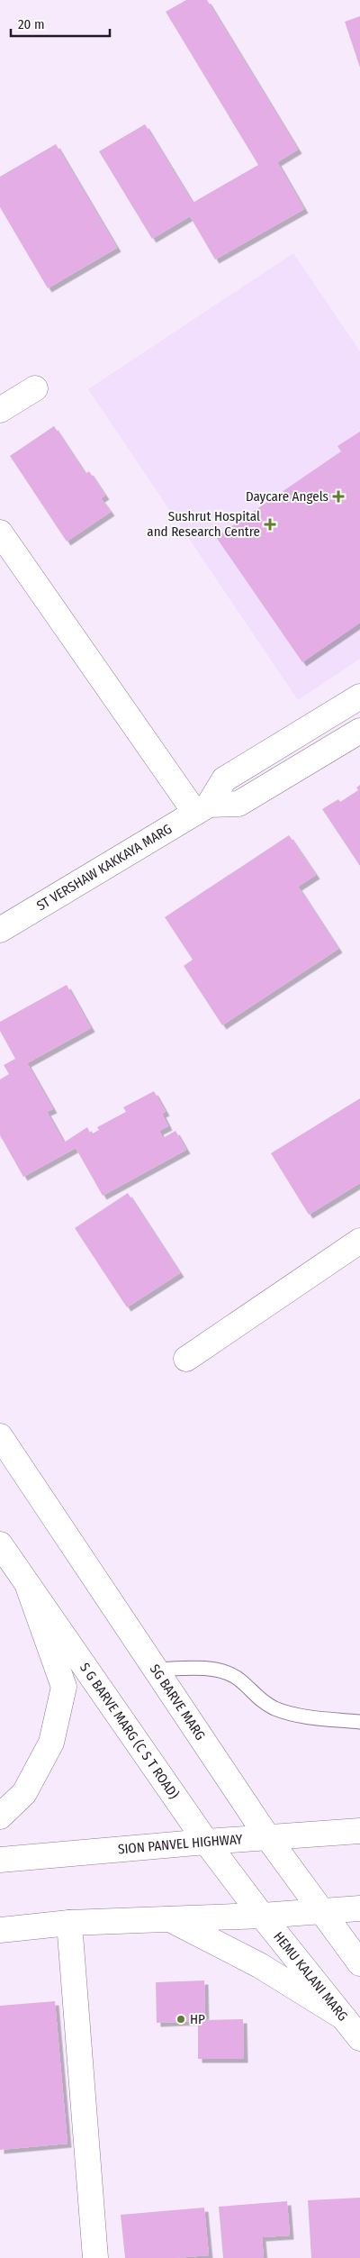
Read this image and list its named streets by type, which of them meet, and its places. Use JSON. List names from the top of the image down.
{
  "streets": {
    "main road": [
      "ST VERSHAW KAKKAYA MARG",
      "SG BARVE MARG",
      "S G BARVE MARG (C S T ROAD)",
      "SION PANVEL HIGHWAY",
      "HEMU KALANI MARG"
    ]
  },
  "crossings": [
    ["SG BARVE MARG", "SION PANVEL HIGHWAY"],
    ["S G BARVE MARG (C S T ROAD)", "SION PANVEL HIGHWAY"],
    ["S G BARVE MARG (C S T ROAD)", "HEMU KALANI MARG"]
  ],
  "places": {
    "health": ["Daycare Angels", "Sushrut Hospital and Research Centre"],
    "other": ["HP"]
  },
  "scale_bar": "20 m"
}
